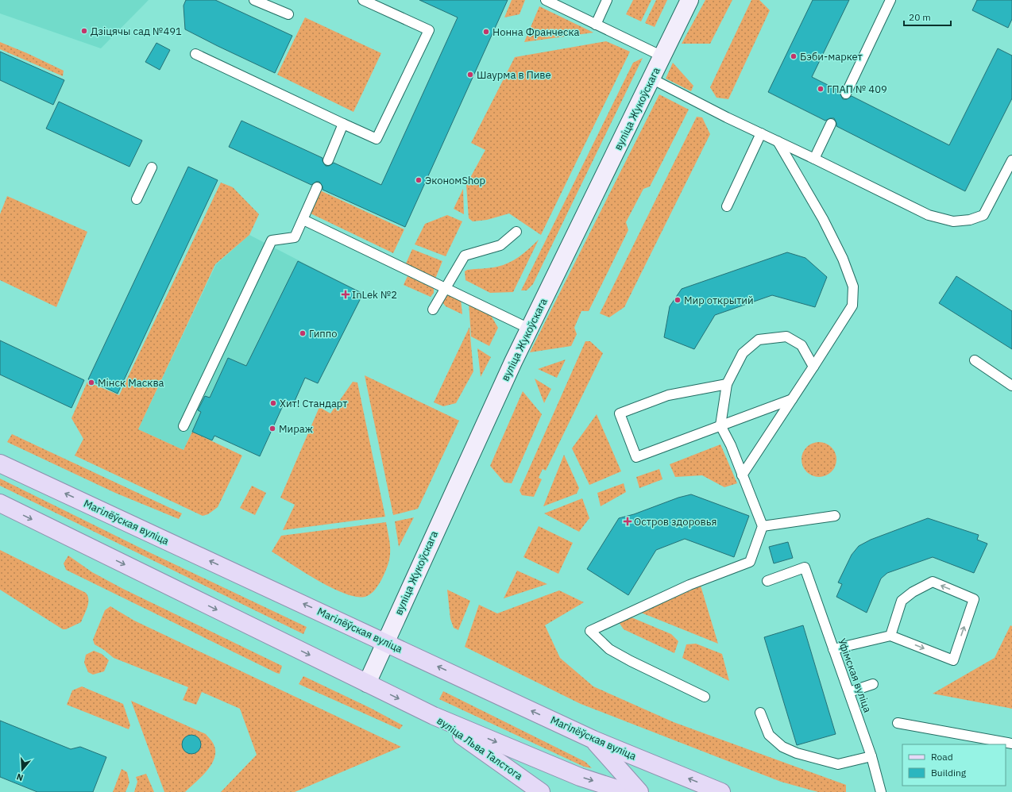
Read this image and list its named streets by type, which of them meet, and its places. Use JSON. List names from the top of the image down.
{
  "streets": {
    "main road": ["вуліца Жукоўскага", "Магілёўская вуліца", "вуліца Льва Талстога"],
    "lane": ["Уфімская вуліца"]
  },
  "crossings": [
    ["вуліца Жукоўскага", "Магілёўская вуліца"]
  ],
  "places": {
    "other": [
      "Дзіцячы сад №491",
      "Нонна Франческа",
      "Бэби-маркет",
      "Шаурма в Пиве",
      "ГПАП № 409",
      "ЭкономShop",
      "Мир открытий",
      "Гиппо",
      "Мінск Масква",
      "Хит! Стандарт",
      "Мираж"
    ],
    "health": ["InLek №2", "Остров здоровья"]
  },
  "legend": ["Road", "Building"],
  "scale_bar": "20 m",
  "north": "bottom"
}
